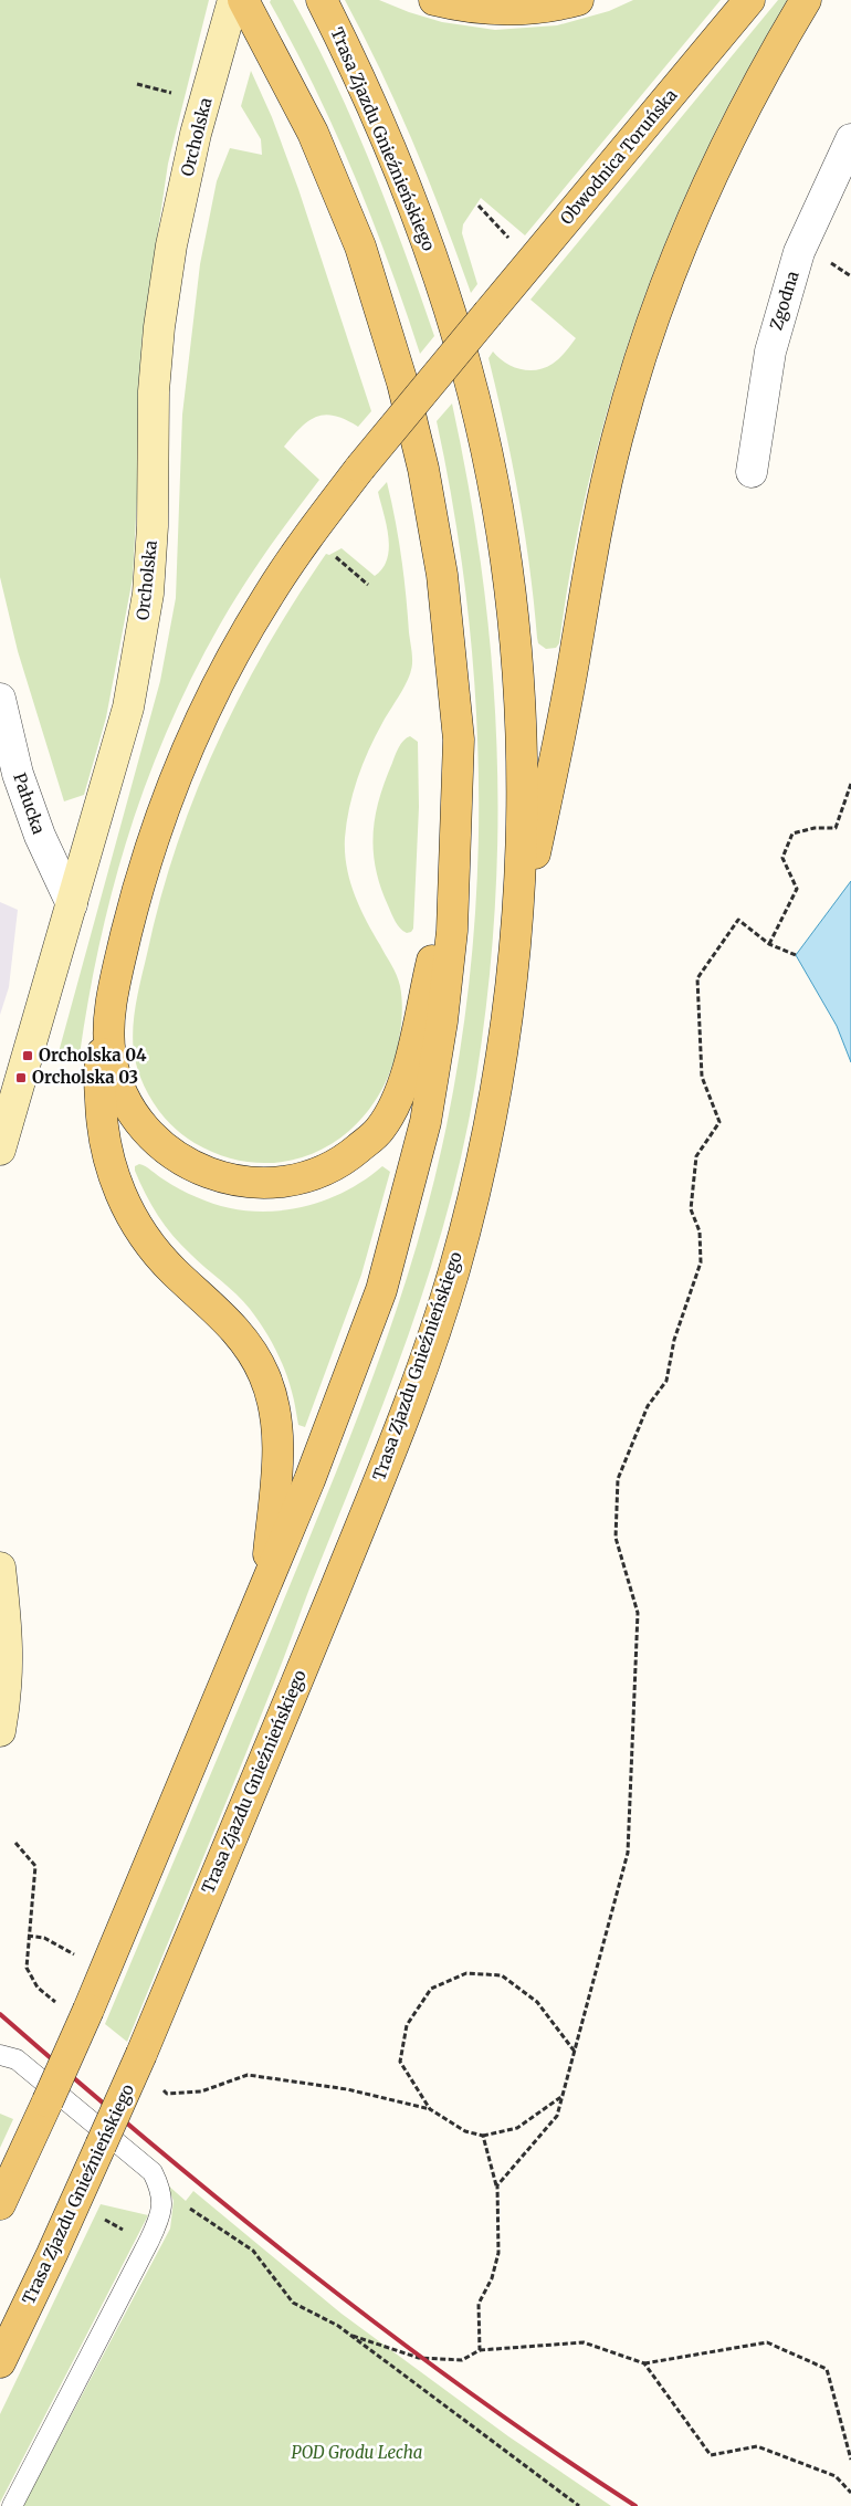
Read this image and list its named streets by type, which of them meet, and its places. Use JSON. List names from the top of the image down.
{
  "streets": {
    "main road": ["Trasa Zjazdu Gnieźnieńskiego", "Obwodnica Toruńska"],
    "street": ["Orcholska", "Zgodna", "Pałucka"]
  },
  "crossings": [
    ["Orcholska", "Pałucka"]
  ],
  "parks": ["POD Grodu Lecha"],
  "places": {
    "transit": ["Orcholska 04", "Orcholska 03"]
  }
}
